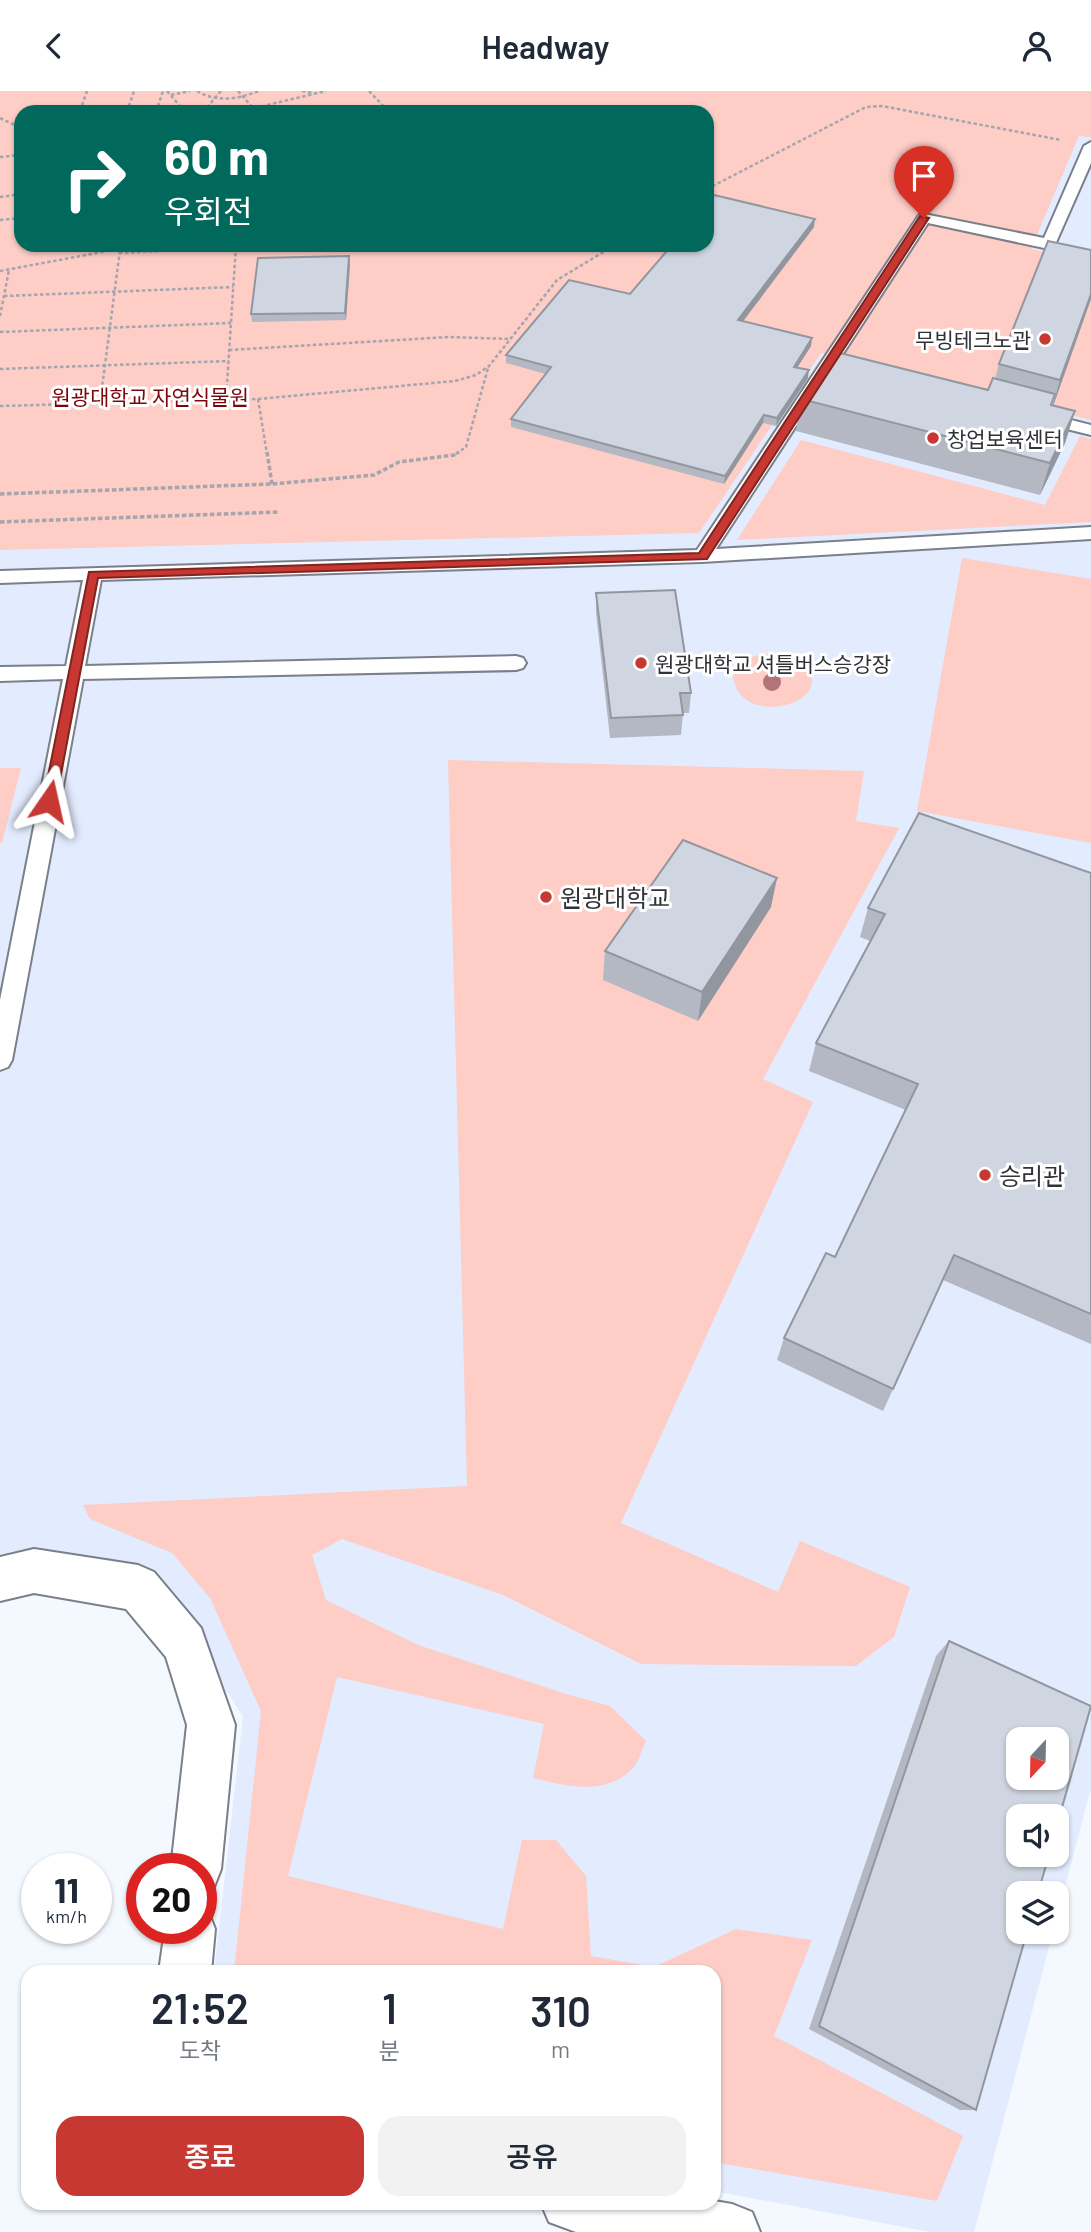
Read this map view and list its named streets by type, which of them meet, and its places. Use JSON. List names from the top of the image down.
{
  "parks": ["원광대학교 자연식물원"],
  "places": [
    "무빙테크노관",
    "창업보육센터",
    "원광대학교 셔틀버스승강장",
    "원광대학교",
    "승리관"
  ],
  "north": "bottom",
  "page": {
    "header": "Headway",
    "turn": ["60 m", "우회전"],
    "speed": "11 km/h",
    "limit": "20",
    "eta": [
      "21:52",
      "도착",
      "1",
      "분",
      "310",
      "m"
    ],
    "buttons": ["종료", "공유"]
  }
}
